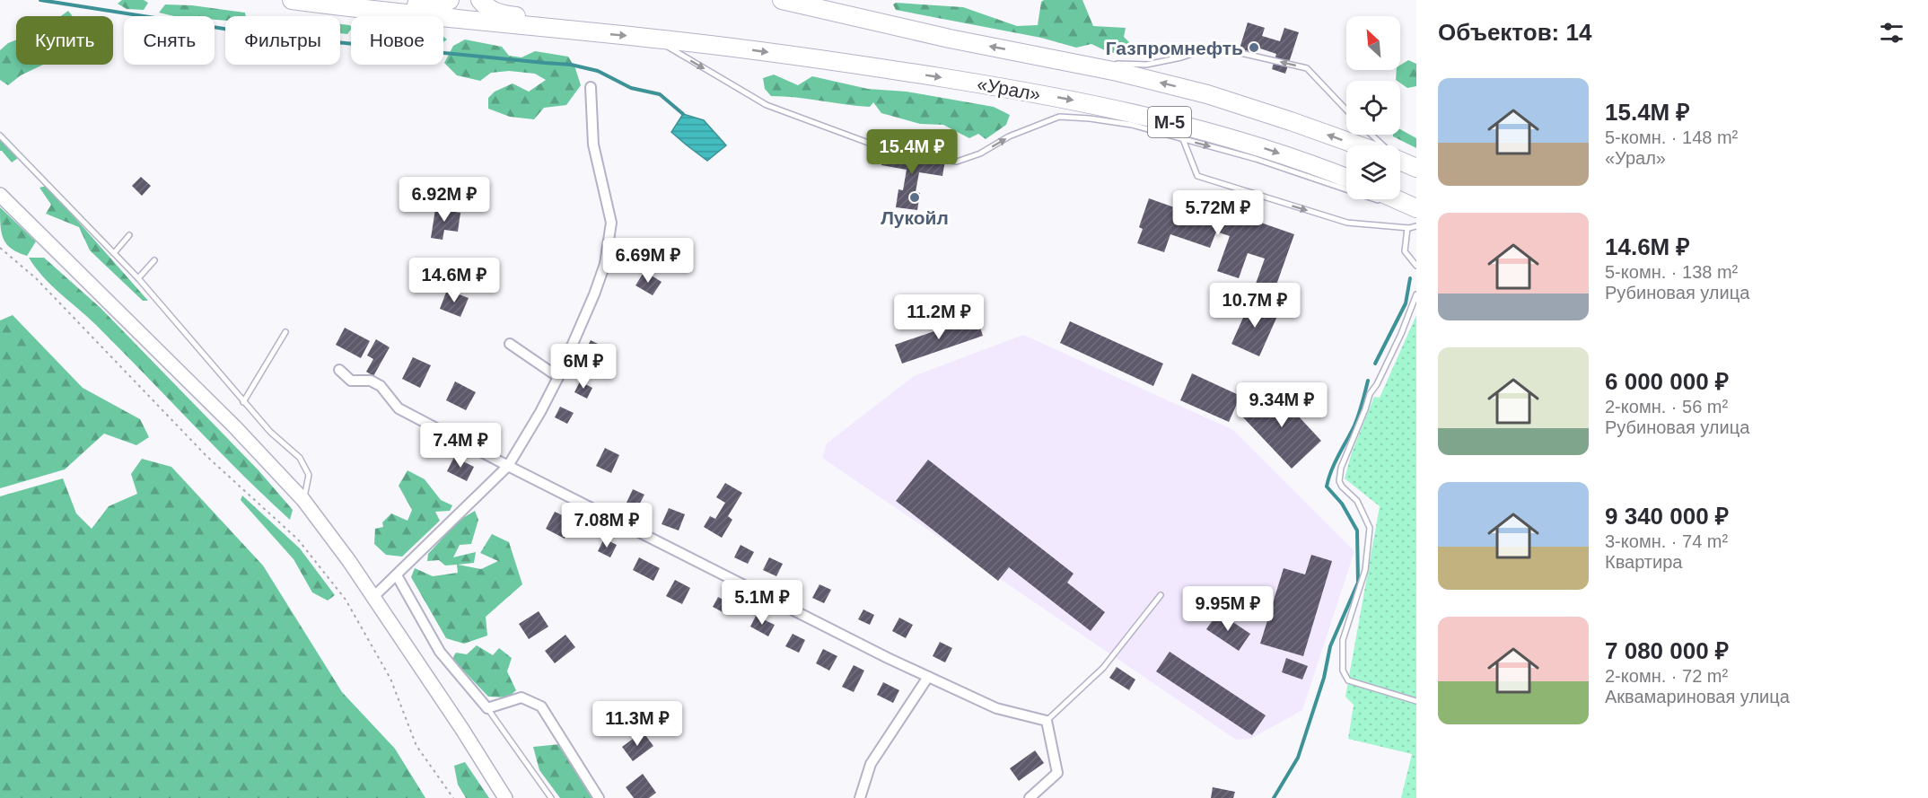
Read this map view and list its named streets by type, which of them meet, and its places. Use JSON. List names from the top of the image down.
{
  "streets": {
    "highway": ["«Урал»", "М-5"]
  },
  "crossings": [
    ["«Урал»", "М-5"]
  ],
  "places": ["Газпромнефть", "Лукойл"],
  "north": "top left",
  "page": {
    "heading": "Объектов: 14",
    "chip": [
      "Купить",
      "Снять",
      "Фильтры",
      "Новое"
    ],
    "list": [
      {
        "name": "15.4M ₽",
        "note": "5-комн. · 148 m² · «Урал»"
      },
      {
        "name": "14.6M ₽",
        "note": "5-комн. · 138 m² · Рубиновая улица"
      },
      {
        "name": "6 000 000 ₽",
        "note": "2-комн. · 56 m² · Рубиновая улица"
      },
      {
        "name": "9 340 000 ₽",
        "note": "3-комн. · 74 m² · Квартира"
      },
      {
        "name": "7 080 000 ₽",
        "note": "2-комн. · 72 m² · Аквамариновая улица"
      }
    ],
    "price": [
      "15.4M ₽",
      "6.92M ₽",
      "5.72M ₽",
      "6.69M ₽",
      "14.6M ₽",
      "10.7M ₽",
      "11.2M ₽",
      "6M ₽",
      "9.34M ₽",
      "7.4M ₽",
      "7.08M ₽",
      "5.1M ₽",
      "9.95M ₽",
      "11.3M ₽"
    ]
  }
}
